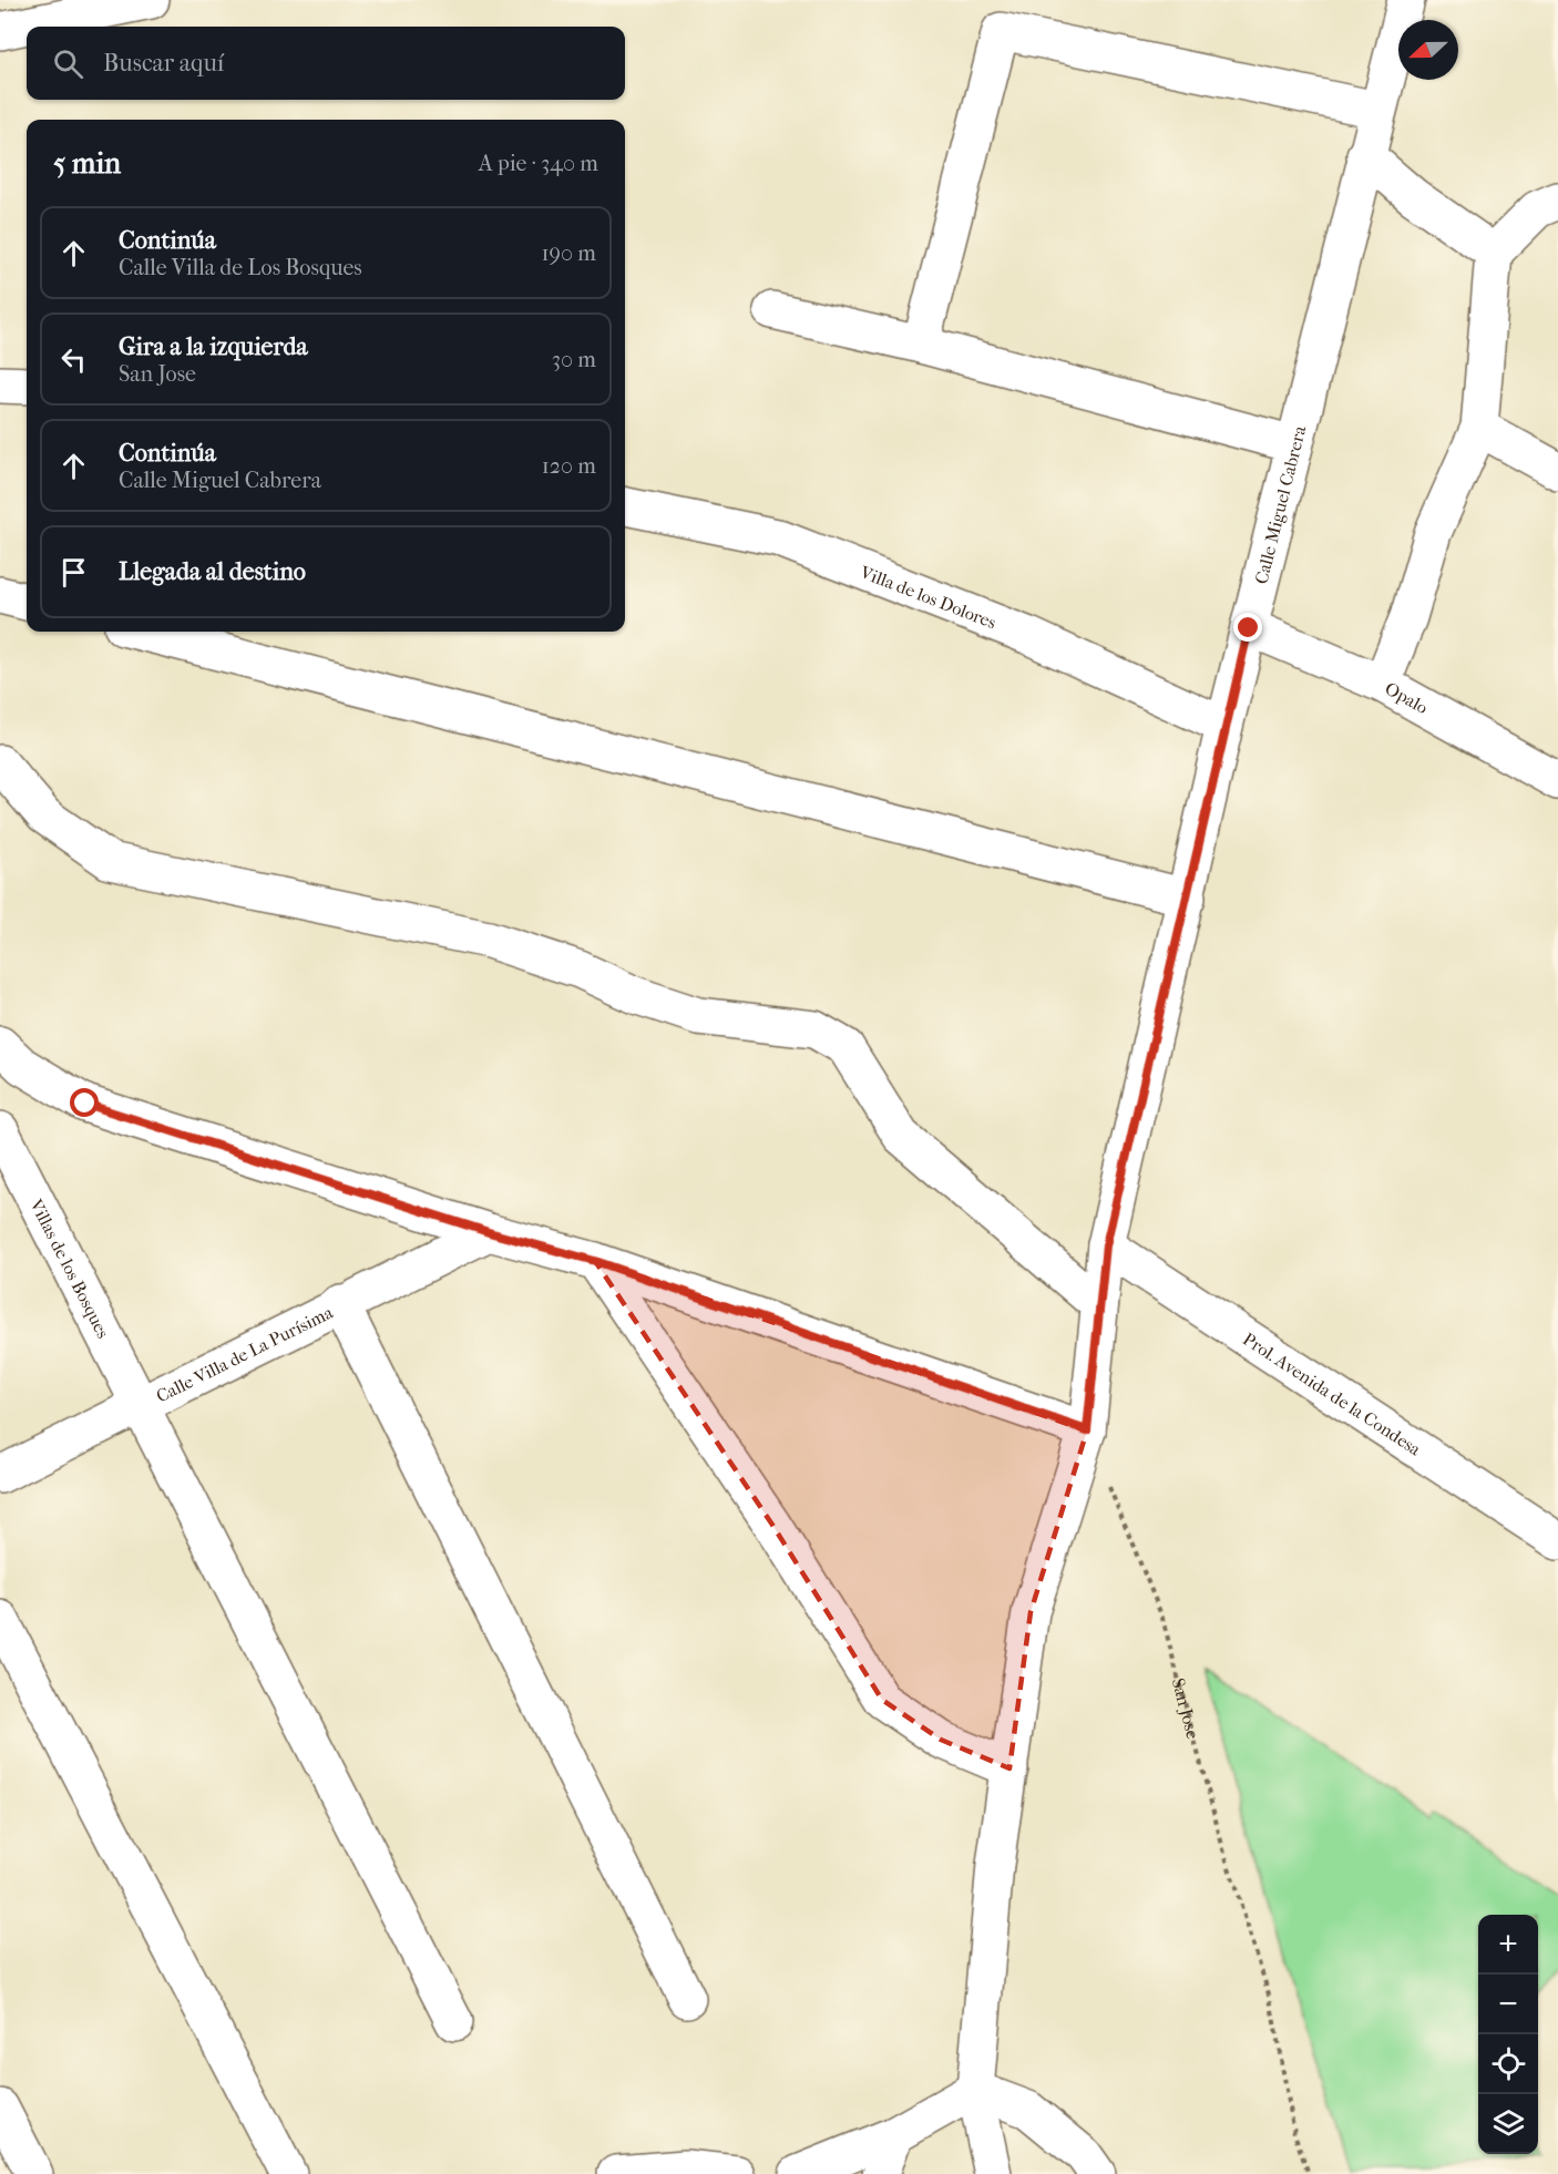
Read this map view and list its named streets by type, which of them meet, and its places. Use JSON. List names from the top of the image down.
{
  "streets": {
    "street": [
      "Calle Miguel Cabrera",
      "Villa de los Dolores",
      "Opalo",
      "Villas de los Bosques",
      "Calle Villa de La Purísima",
      "Prol. Avenida de la Condesa"
    ],
    "path": ["San Jose"]
  },
  "crossings": [
    ["Calle Miguel Cabrera", "Villa de los Dolores"],
    ["Calle Miguel Cabrera", "Opalo"],
    ["Calle Miguel Cabrera", "Prol. Avenida de la Condesa"],
    ["Villas de los Bosques", "Calle Villa de La Purísima"]
  ],
  "north": "left",
  "page": {
    "search": "Buscar aquí",
    "heading": ["5 min", "A pie · 340 m"],
    "list": [
      ["Continúa", "Calle Villa de Los Bosques", "190 m"],
      ["Gira a la izquierda", "San Jose", "30 m"],
      ["Continúa", "Calle Miguel Cabrera", "120 m"],
      "Llegada al destino"
    ],
    "map_buttons": ["+", "−"]
  }
}
